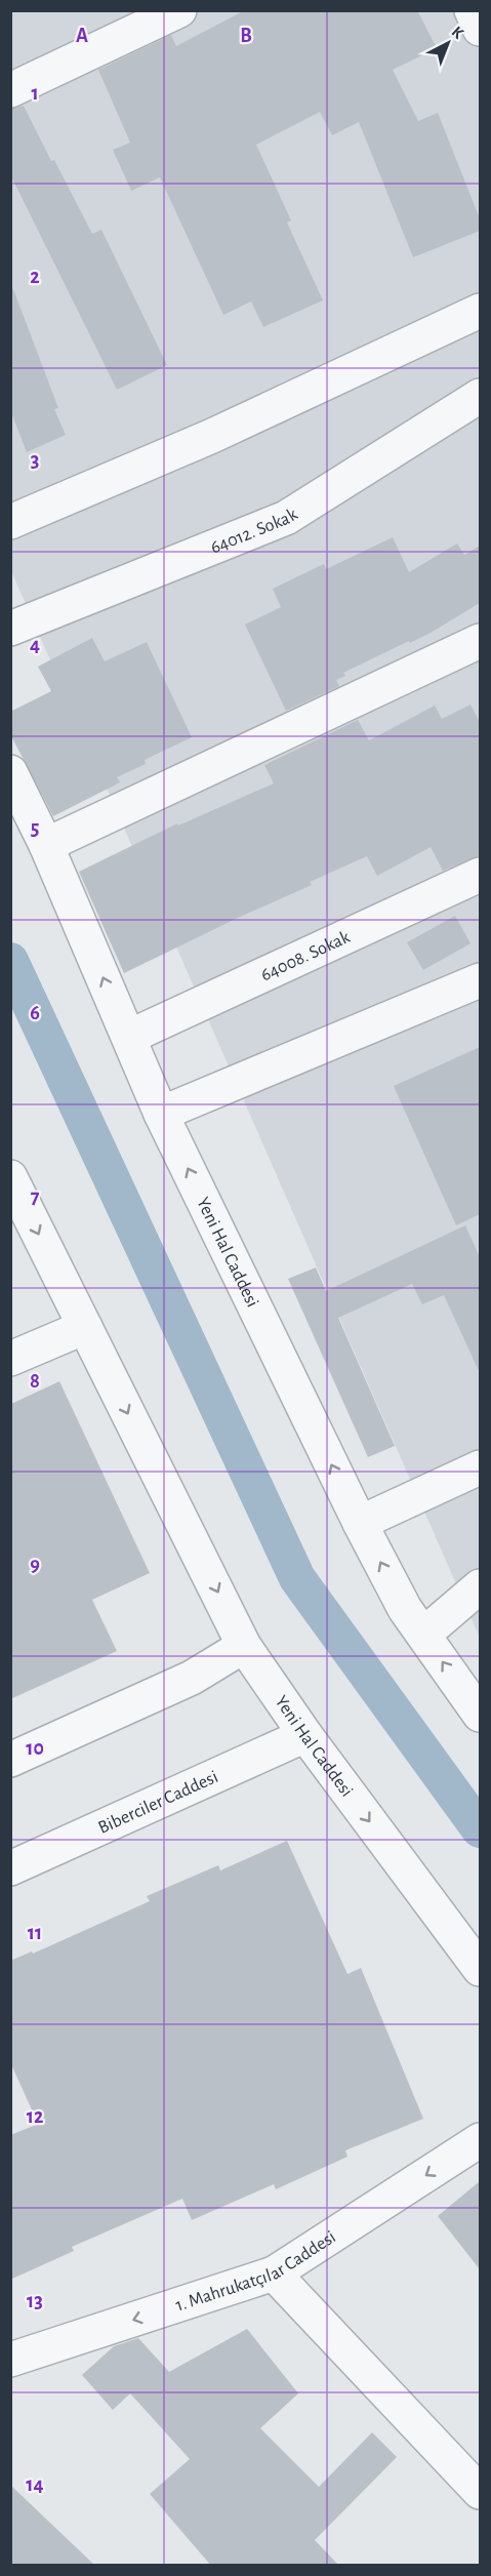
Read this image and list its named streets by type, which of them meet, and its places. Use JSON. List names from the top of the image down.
{
  "streets": {
    "street": [
      "64012. Sokak",
      "64008. Sokak",
      "Yeni Hal Caddesi",
      "Biberciler Caddesi",
      "1. Mahrukatçılar Caddesi"
    ]
  },
  "crossings": [
    ["64008. Sokak", "Yeni Hal Caddesi"],
    ["Yeni Hal Caddesi", "Biberciler Caddesi"]
  ],
  "one_way": ["1. Mahrukatçılar Caddesi"],
  "north": "top right",
  "grid": {
    "columns": ["A", "B"],
    "rows": [
      "1",
      "2",
      "3",
      "4",
      "5",
      "6",
      "7",
      "8",
      "9",
      "10",
      "11",
      "12",
      "13",
      "14"
    ]
  }
}
